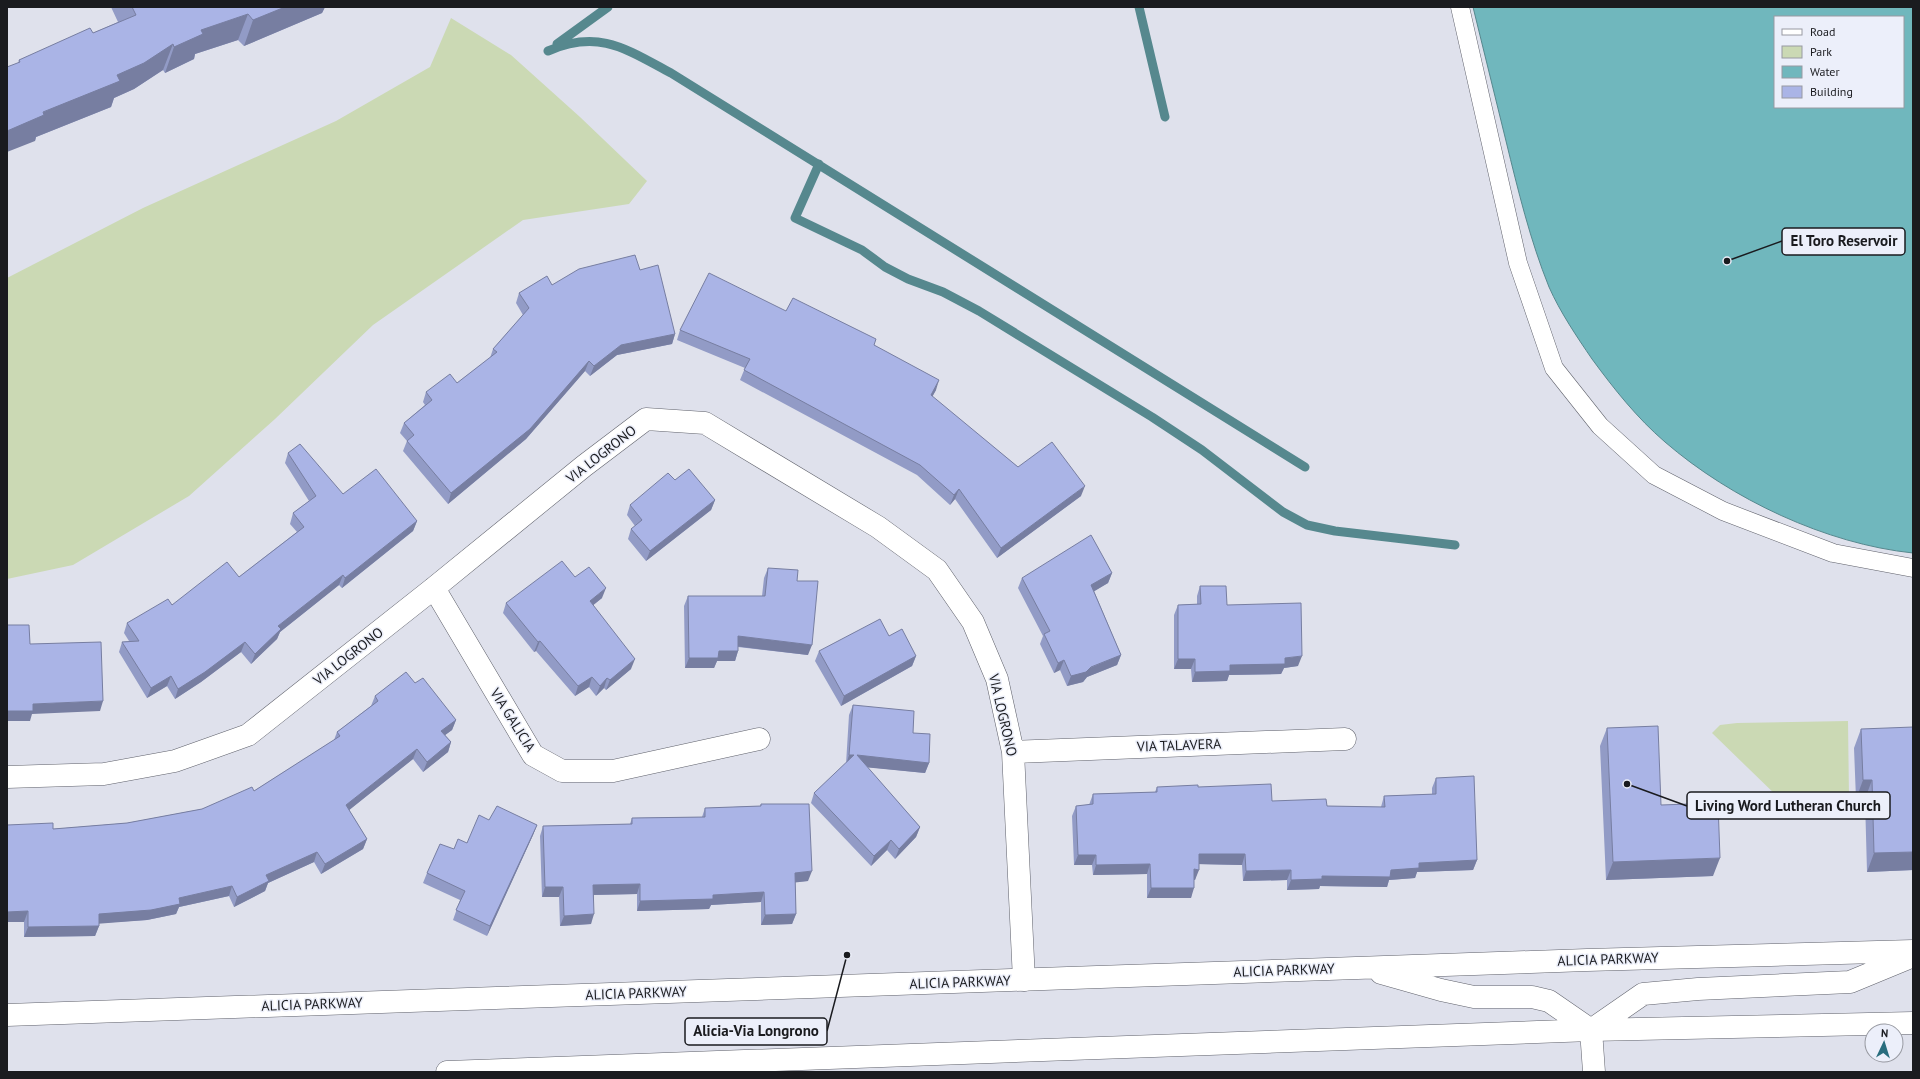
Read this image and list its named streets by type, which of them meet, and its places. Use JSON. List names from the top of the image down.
{
  "streets": {
    "main road": [
      "VIA LOGRONO",
      "VIA GALICIA",
      "VIA TALAVERA",
      "ALICIA PARKWAY"
    ]
  },
  "crossings": [
    ["VIA LOGRONO", "VIA GALICIA"],
    ["VIA LOGRONO", "VIA TALAVERA"],
    ["VIA LOGRONO", "ALICIA PARKWAY"]
  ],
  "places": ["El Toro Reservoir", "Living Word Lutheran Church", "Alicia-Via Longrono"],
  "legend": [
    "Road",
    "Park",
    "Water",
    "Building"
  ],
  "north": "top"
}
